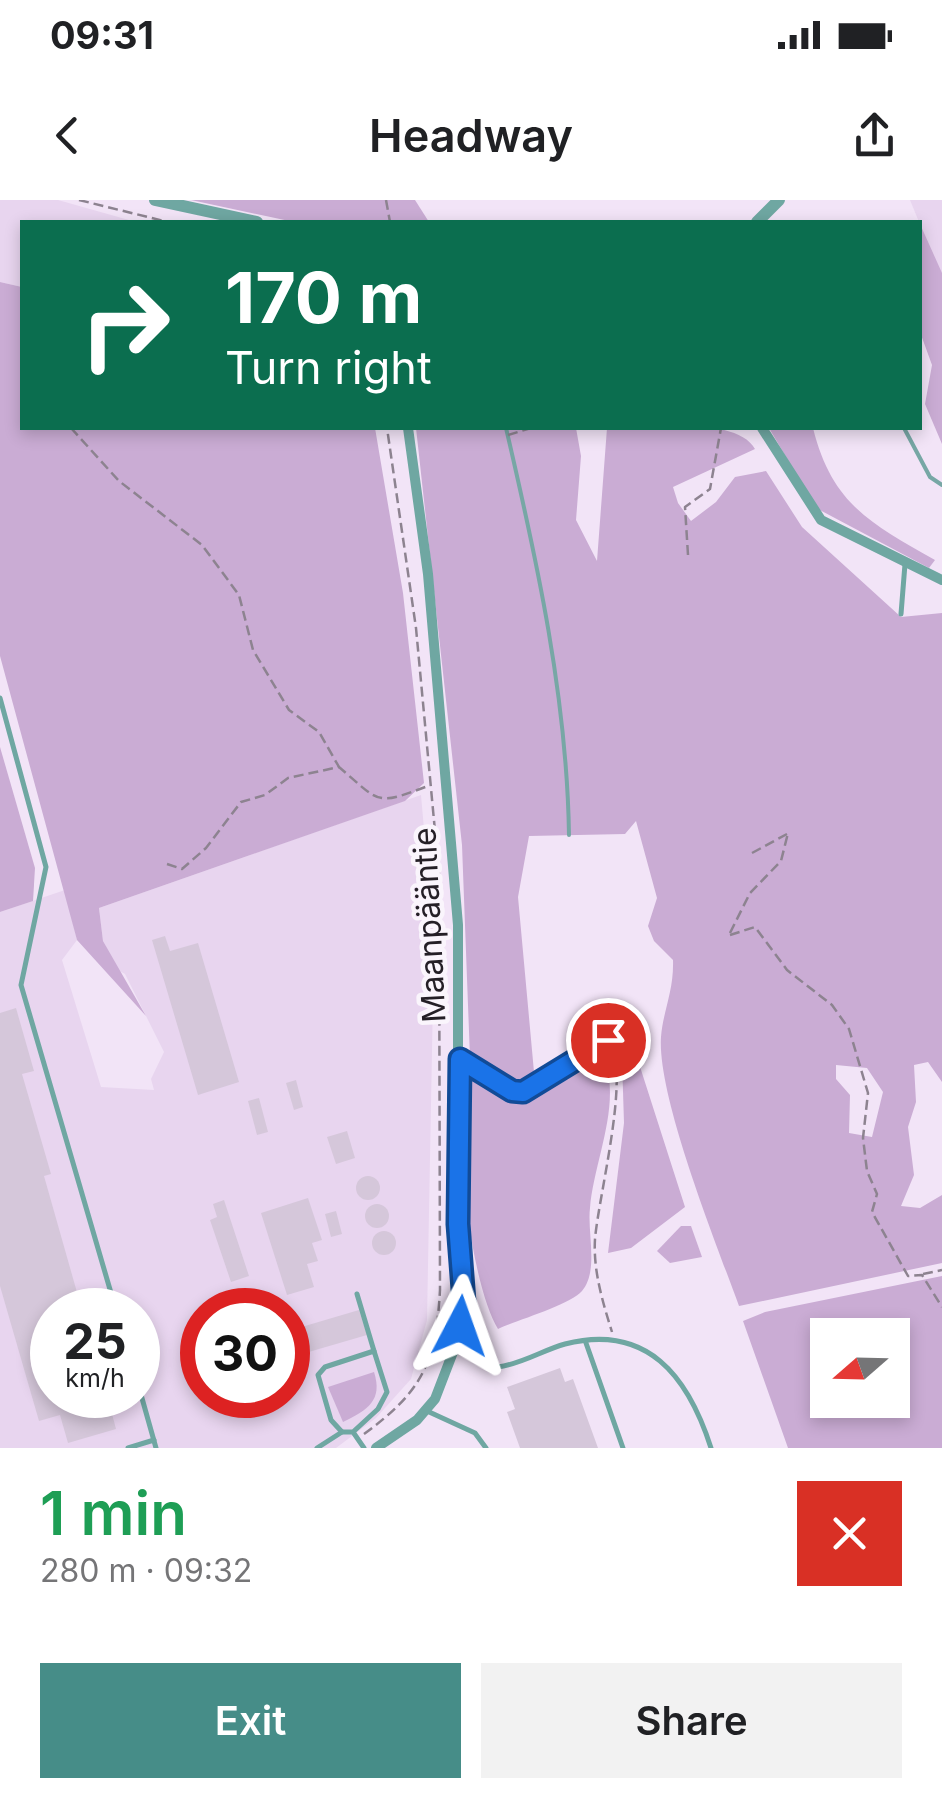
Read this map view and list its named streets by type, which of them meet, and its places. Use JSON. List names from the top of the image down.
{
  "streets": {
    "street": ["Maanpääntie"]
  },
  "north": "left",
  "page": {
    "status": "09:31",
    "header": "Headway",
    "turn": ["170 m", "Turn right"],
    "speed": "25 km/h",
    "limit": "30",
    "heading": ["1 min", "280 m · 09:32"],
    "buttons": ["Exit", "Share"]
  }
}
